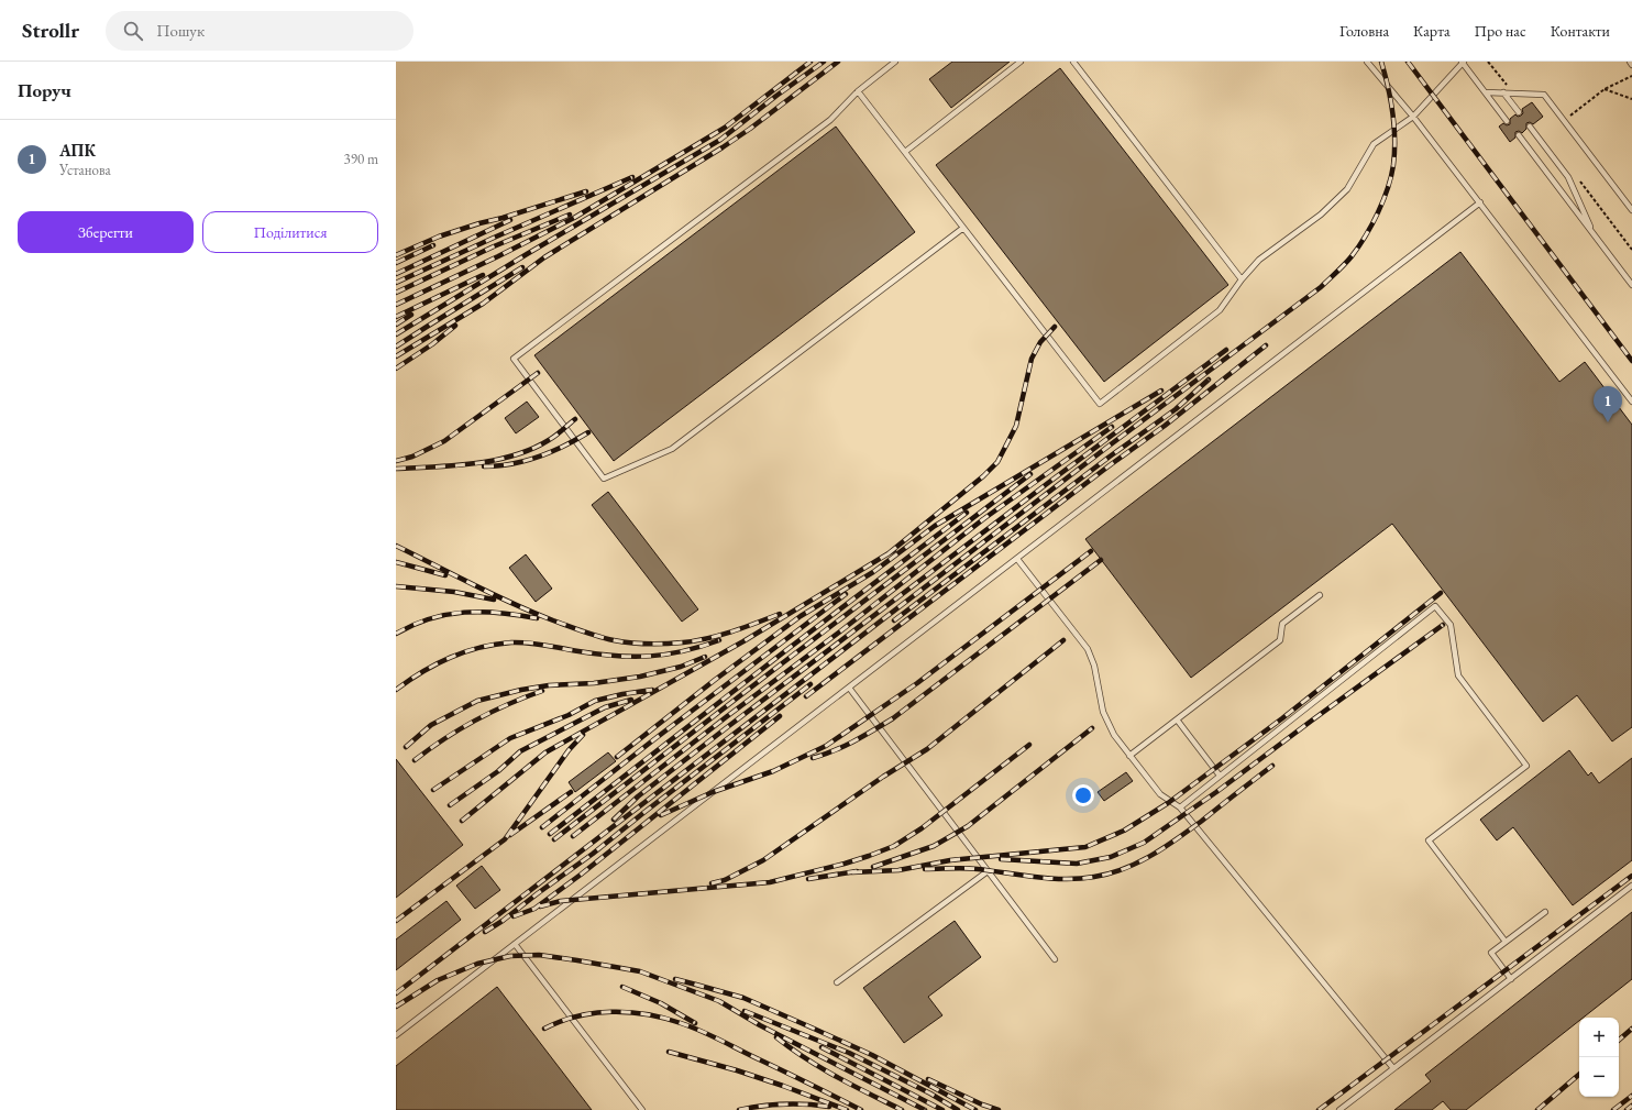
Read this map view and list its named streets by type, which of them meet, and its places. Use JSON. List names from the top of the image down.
{
  "page": {
    "header": "Strollr",
    "search": "Пошук",
    "nav": [
      "Головна",
      "Карта",
      "Про нас",
      "Контакти"
    ],
    "heading": "Поруч",
    "list": [
      {
        "mark": "1",
        "name": "АПК",
        "note": "Установа",
        "value": "390 m"
      }
    ],
    "buttons": ["Зберегти", "Поділитися"],
    "pins": "1",
    "map_buttons": ["+", "−"]
  }
}
